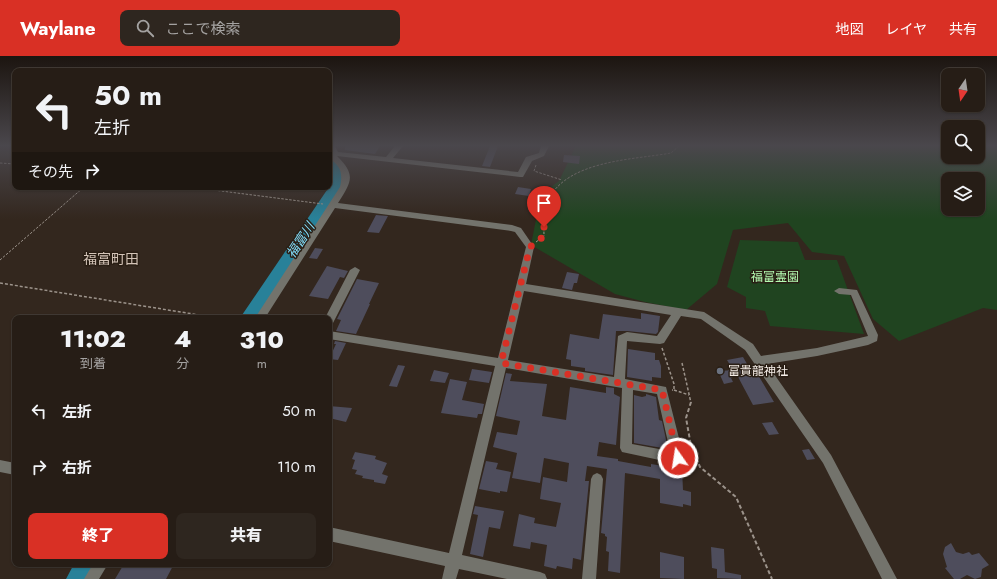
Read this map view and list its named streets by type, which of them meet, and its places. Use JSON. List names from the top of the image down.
{
  "districts": ["福富町田"],
  "water": ["福富川"],
  "parks": ["福富霊園"],
  "places": ["富貴龍神社"],
  "north": "bottom",
  "page": {
    "header": "Waylane",
    "search": "ここで検索",
    "nav": ["地図", "レイヤ", "共有"],
    "turn": ["50 m", "左折"],
    "then": "その先",
    "eta": [
      "11:02",
      "到着",
      "4",
      "分",
      "310",
      "m"
    ],
    "list": [
      {
        "name": "左折",
        "value": "50 m"
      },
      {
        "name": "右折",
        "value": "110 m"
      }
    ],
    "buttons": ["終了", "共有"]
  }
}
